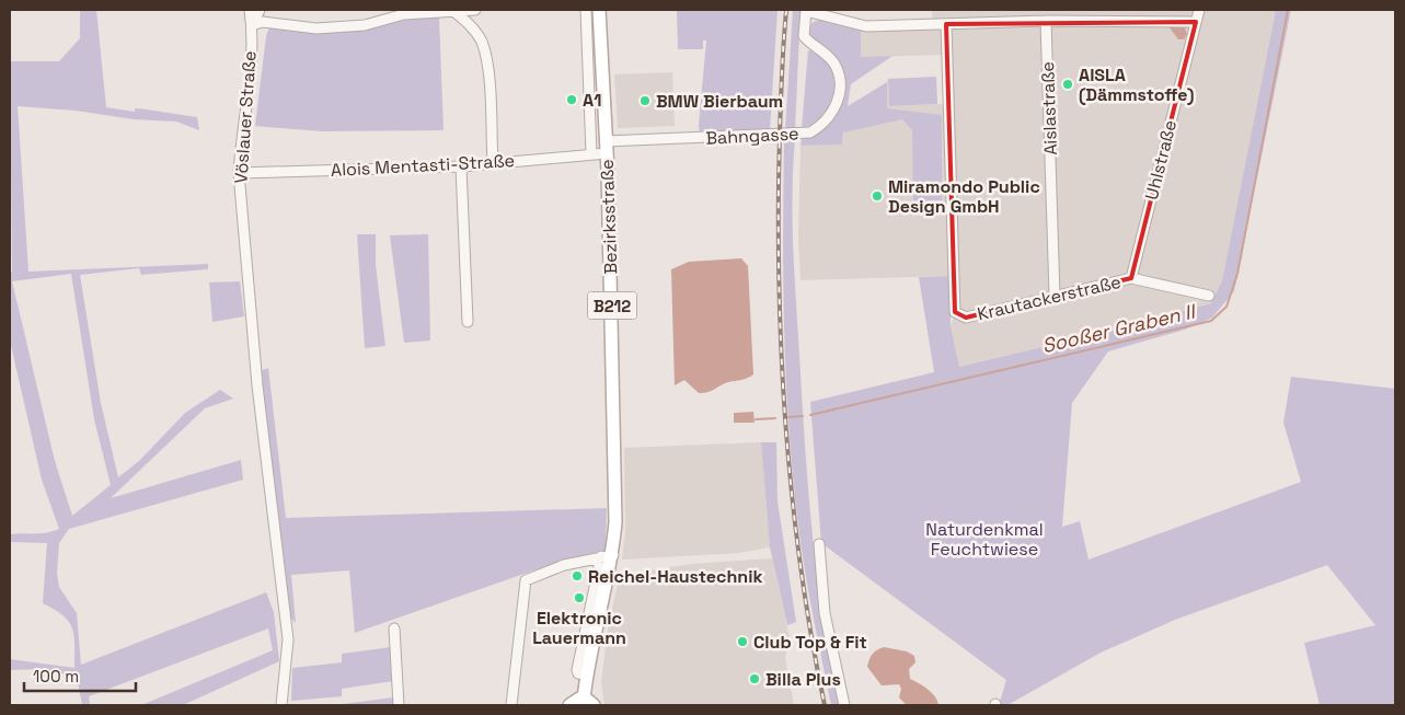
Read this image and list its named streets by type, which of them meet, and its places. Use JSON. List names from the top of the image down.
{
  "streets": {
    "main road": ["Bezirksstraße", "B212"],
    "street": [
      "Aislastraße",
      "Vöslauer Straße",
      "Bahngasse",
      "Uhlstraße",
      "Alois Mentasti-Straße",
      "Krautackerstraße"
    ]
  },
  "crossings": [
    ["Aislastraße", "Krautackerstraße"],
    ["Vöslauer Straße", "Alois Mentasti-Straße"],
    ["Bahngasse", "Alois Mentasti-Straße"],
    ["Bahngasse", "Bezirksstraße"],
    ["Uhlstraße", "Krautackerstraße"],
    ["Alois Mentasti-Straße", "Bezirksstraße"],
    ["Bezirksstraße", "B212"]
  ],
  "water": ["Sooßer Graben II"],
  "parks": ["Naturdenkmal Feuchtwiese"],
  "places": [
    "AISLA (Dämmstoffe)",
    "A1",
    "BMW Bierbaum",
    "Miramondo Public Design GmbH",
    "Reichel-Haustechnik",
    "Elektronic Lauermann",
    "Club Top & Fit",
    "Billa Plus"
  ],
  "scale_bar": "100 m"
}
